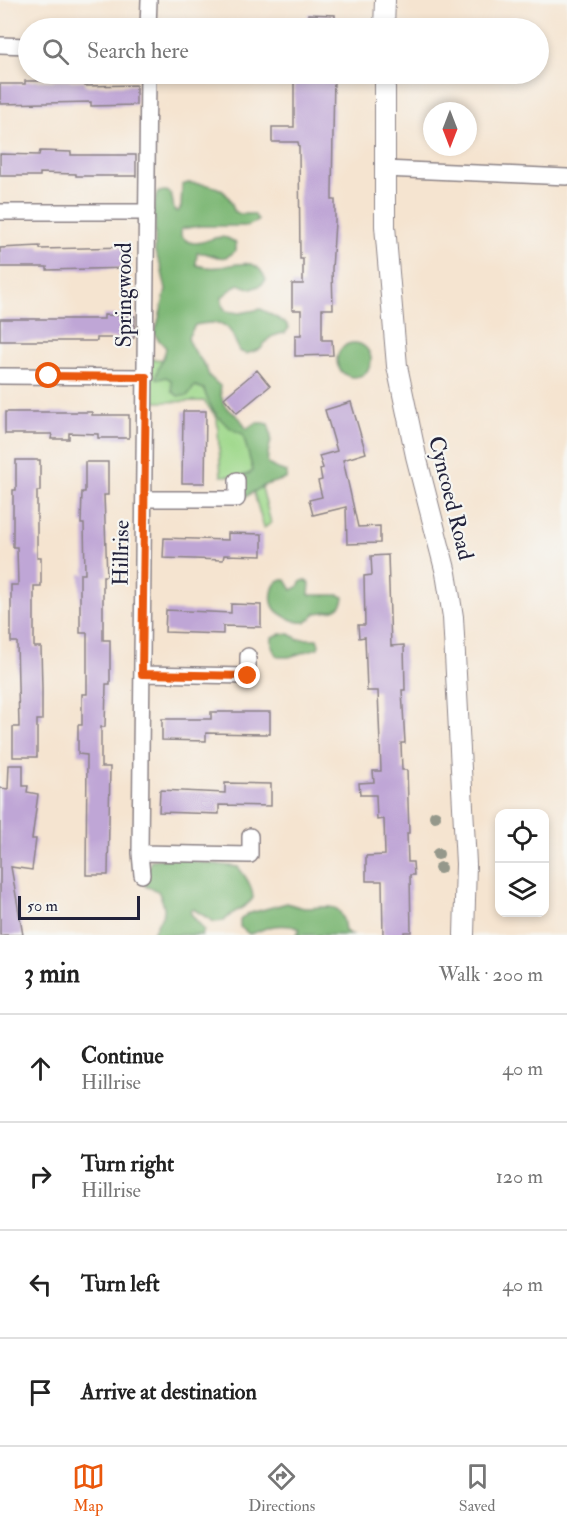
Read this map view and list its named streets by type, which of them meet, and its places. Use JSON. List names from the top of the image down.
{
  "streets": {
    "street": ["Springwood", "Cyncoed Road", "Hillrise"]
  },
  "crossings": [
    ["Springwood", "Hillrise"]
  ],
  "scale_bar": "50 m",
  "north": "bottom",
  "page": {
    "search": "Search here",
    "scale": "50 m",
    "heading": ["3 min", "Walk · 200 m"],
    "list": [
      ["Continue", "Hillrise", "40 m"],
      ["Turn right", "Hillrise", "120 m"],
      ["Turn left", "40 m"],
      "Arrive at destination"
    ],
    "nav": ["Map", "Directions", "Saved"]
  }
}
